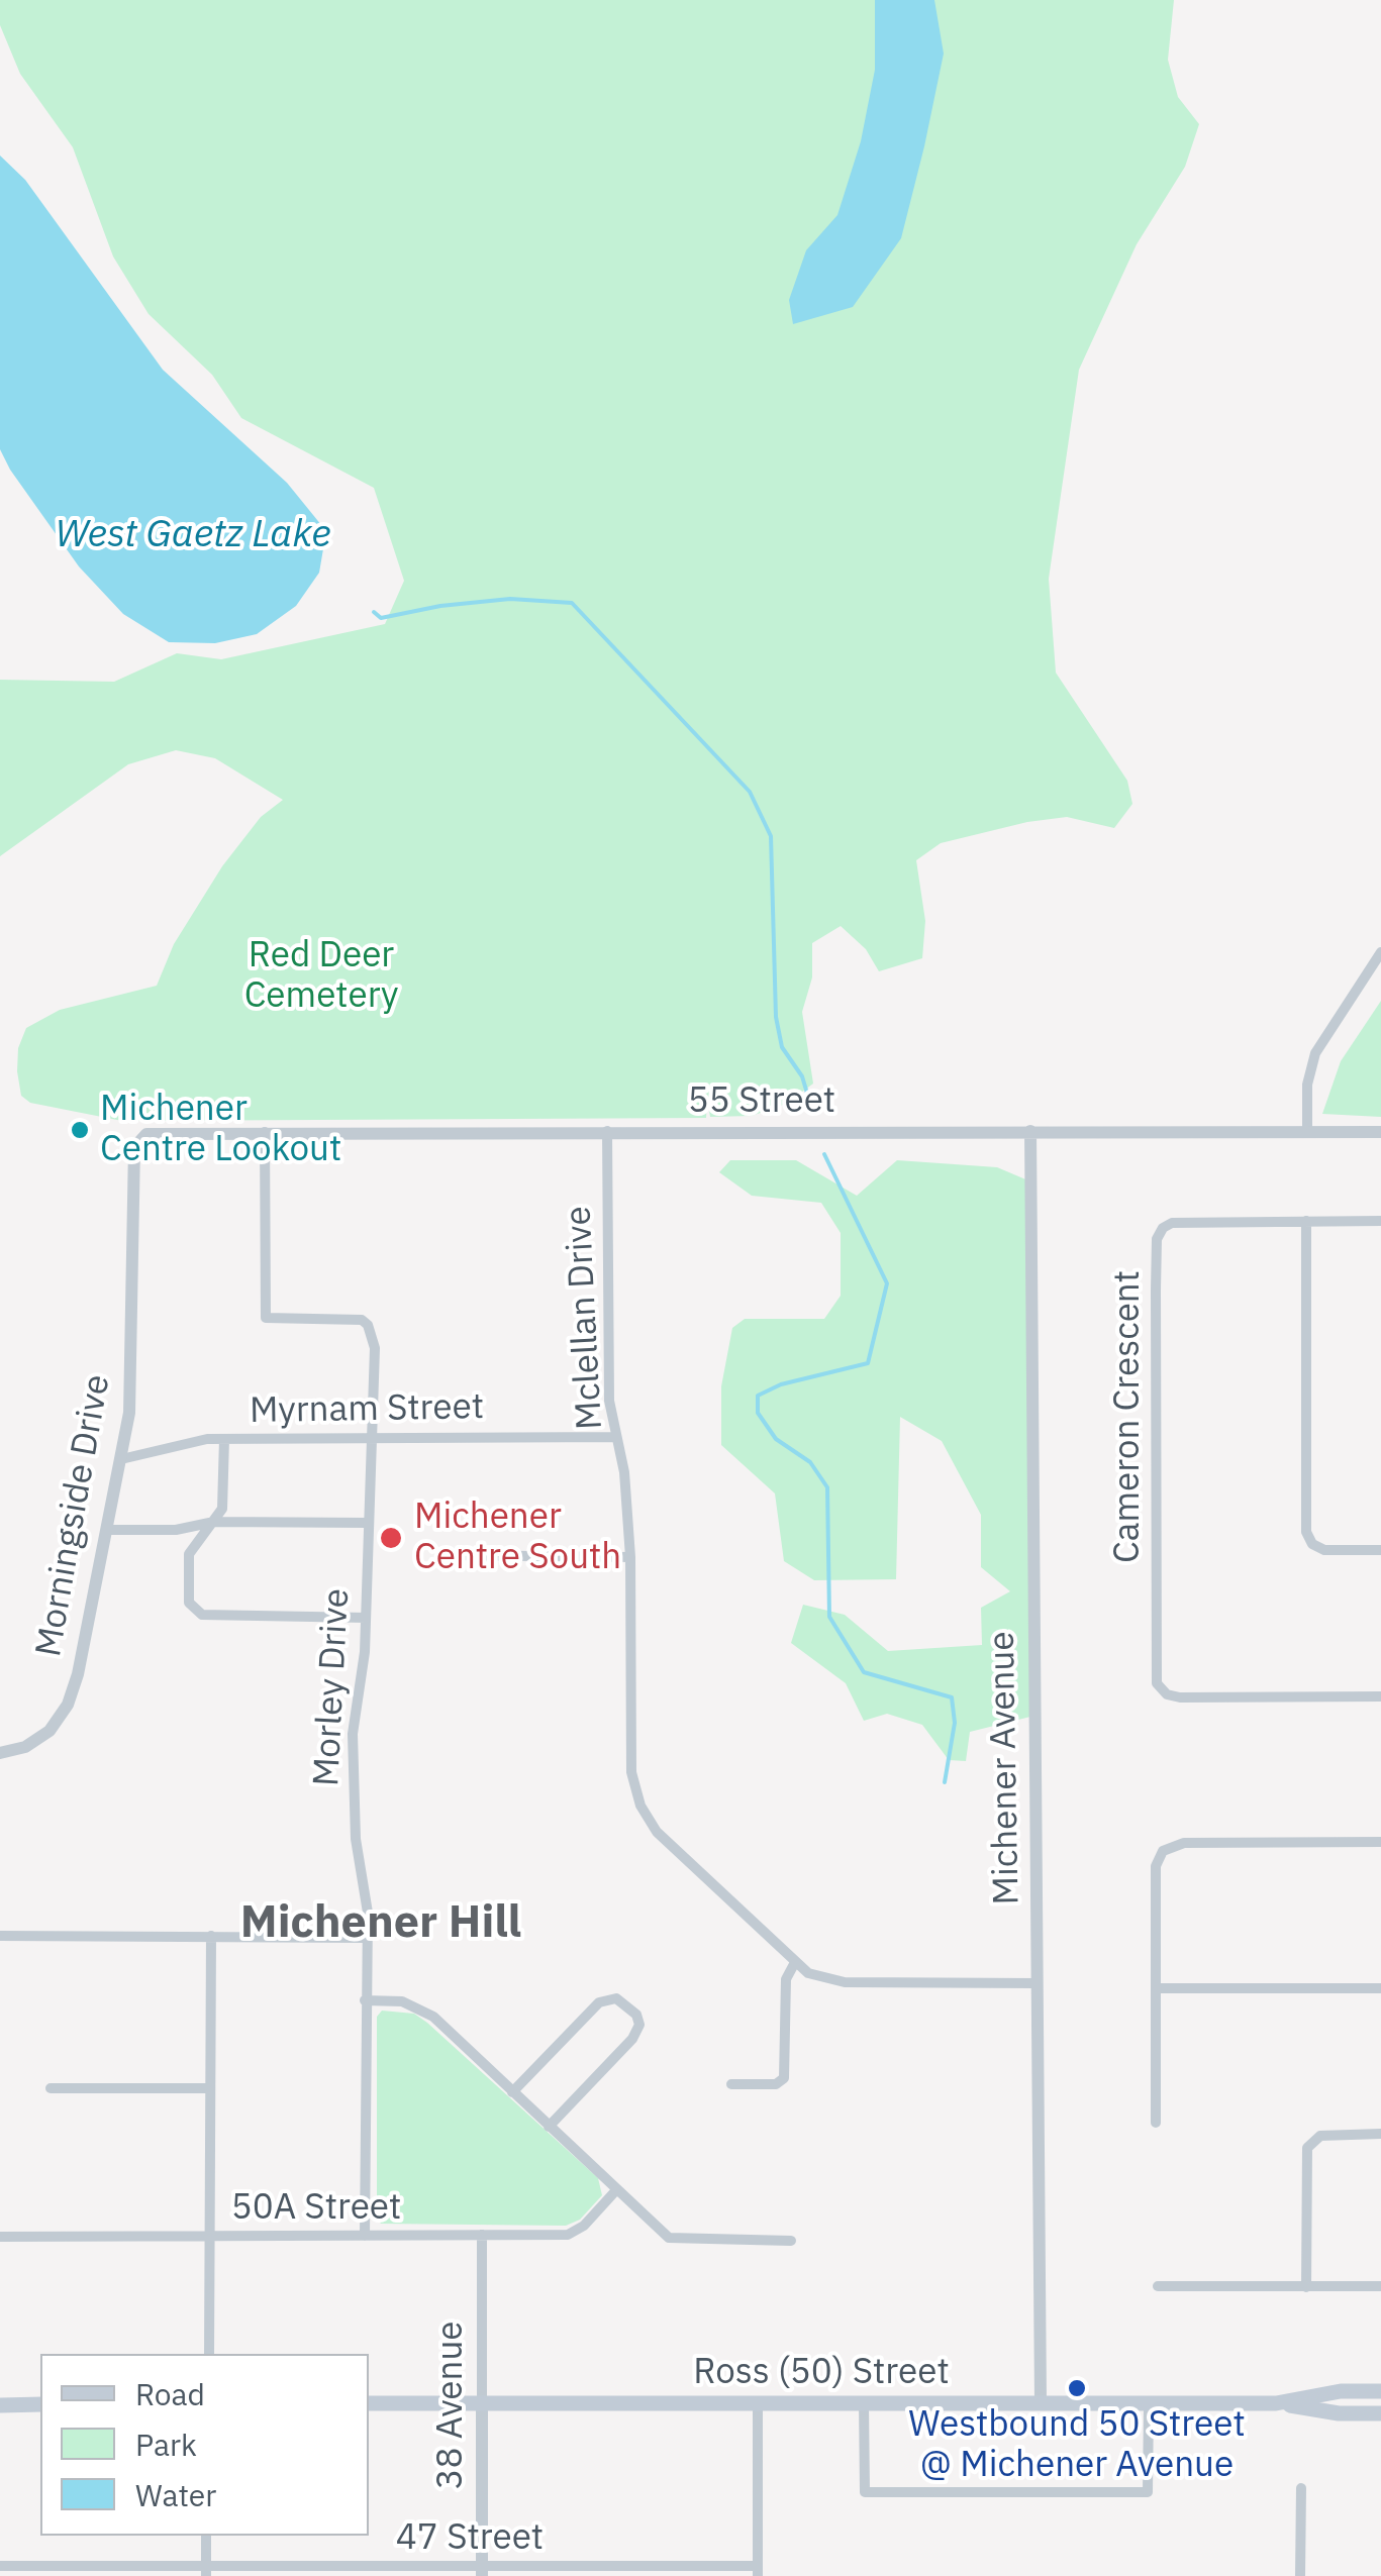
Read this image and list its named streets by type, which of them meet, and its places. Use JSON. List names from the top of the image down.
{
  "streets": {
    "main road": ["Ross (50) Street"],
    "street": [
      "55 Street",
      "Mclellan Drive",
      "Myrnam Street",
      "Cameron Crescent",
      "Morningside Drive",
      "Morley Drive",
      "Michener Avenue",
      "50A Street",
      "38 Avenue",
      "47 Street"
    ]
  },
  "crossings": [
    ["55 Street", "Mclellan Drive"],
    ["55 Street", "Morningside Drive"],
    ["55 Street", "Morley Drive"],
    ["55 Street", "Michener Avenue"],
    ["Mclellan Drive", "Myrnam Street"],
    ["Myrnam Street", "Morningside Drive"],
    ["Myrnam Street", "Morley Drive"],
    ["Morley Drive", "50A Street"],
    ["Michener Avenue", "Ross (50) Street"],
    ["50A Street", "38 Avenue"],
    ["Ross (50) Street", "38 Avenue"],
    ["38 Avenue", "47 Street"]
  ],
  "districts": ["Michener Hill"],
  "water": ["West Gaetz Lake"],
  "parks": ["Red Deer Cemetery"],
  "places": ["Michener Centre Lookout", "Michener Centre South", "Westbound 50 Street @ Michener Avenue"],
  "legend": ["Road", "Park", "Water"]
}
